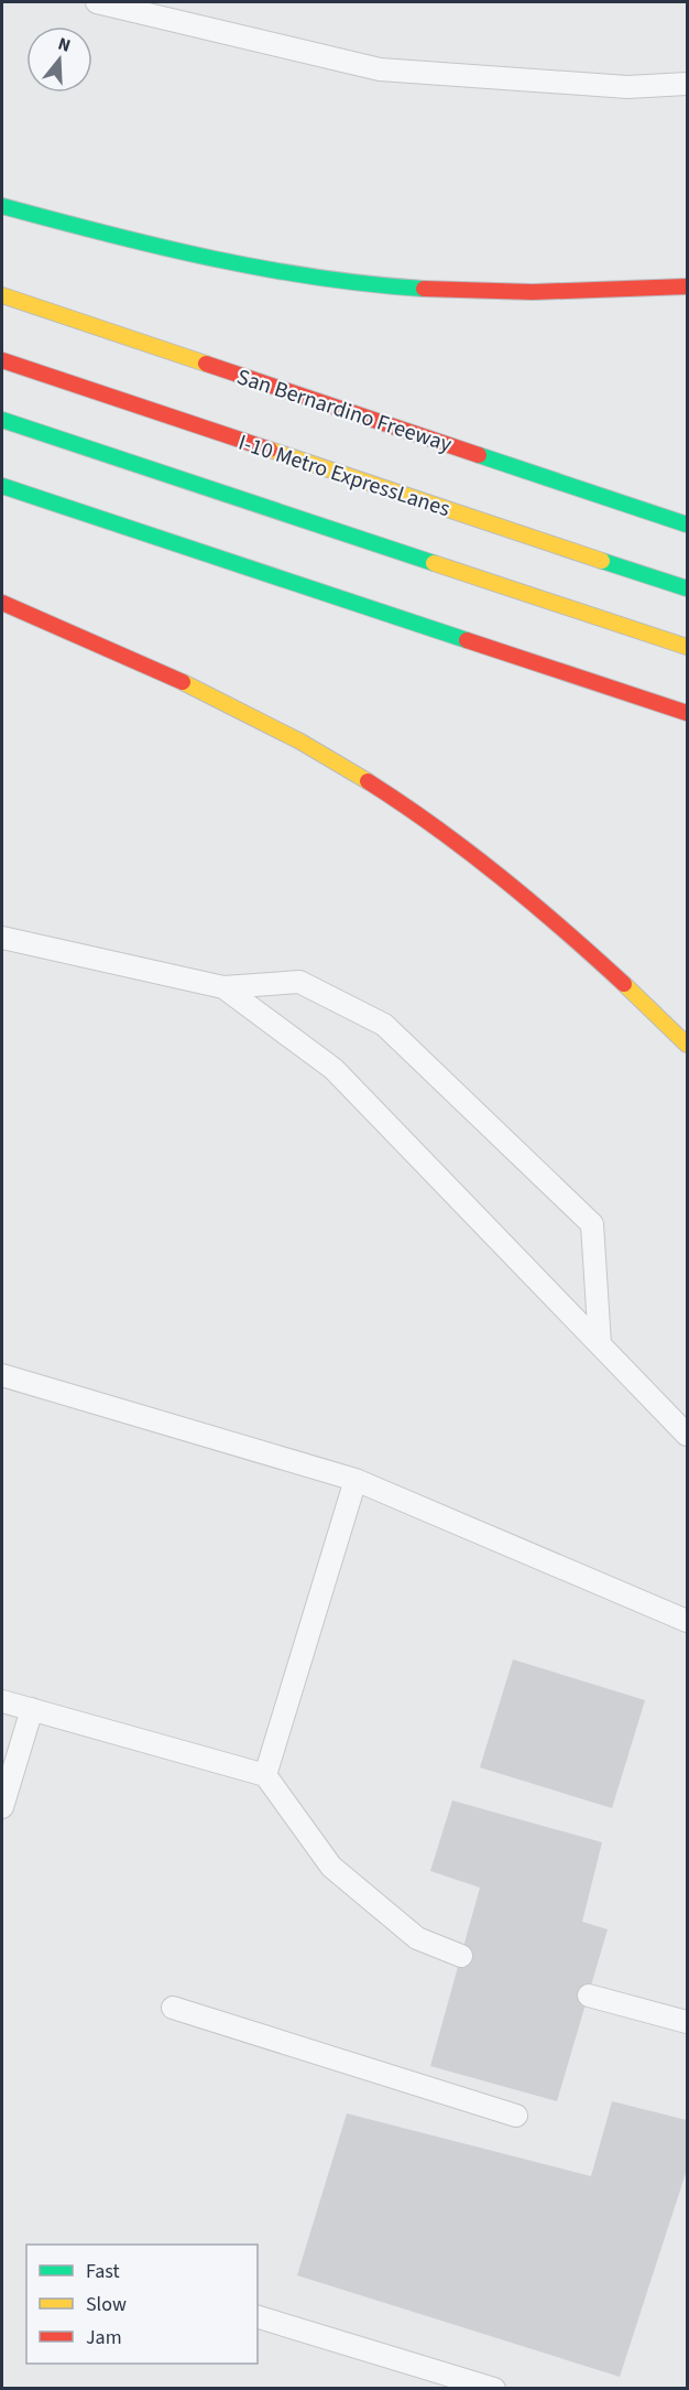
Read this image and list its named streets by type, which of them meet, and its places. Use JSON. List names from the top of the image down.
{
  "streets": {
    "highway": ["San Bernardino Freeway", "I-10 Metro ExpressLanes"]
  },
  "legend": ["Fast", "Slow", "Jam"],
  "north": "top"
}
